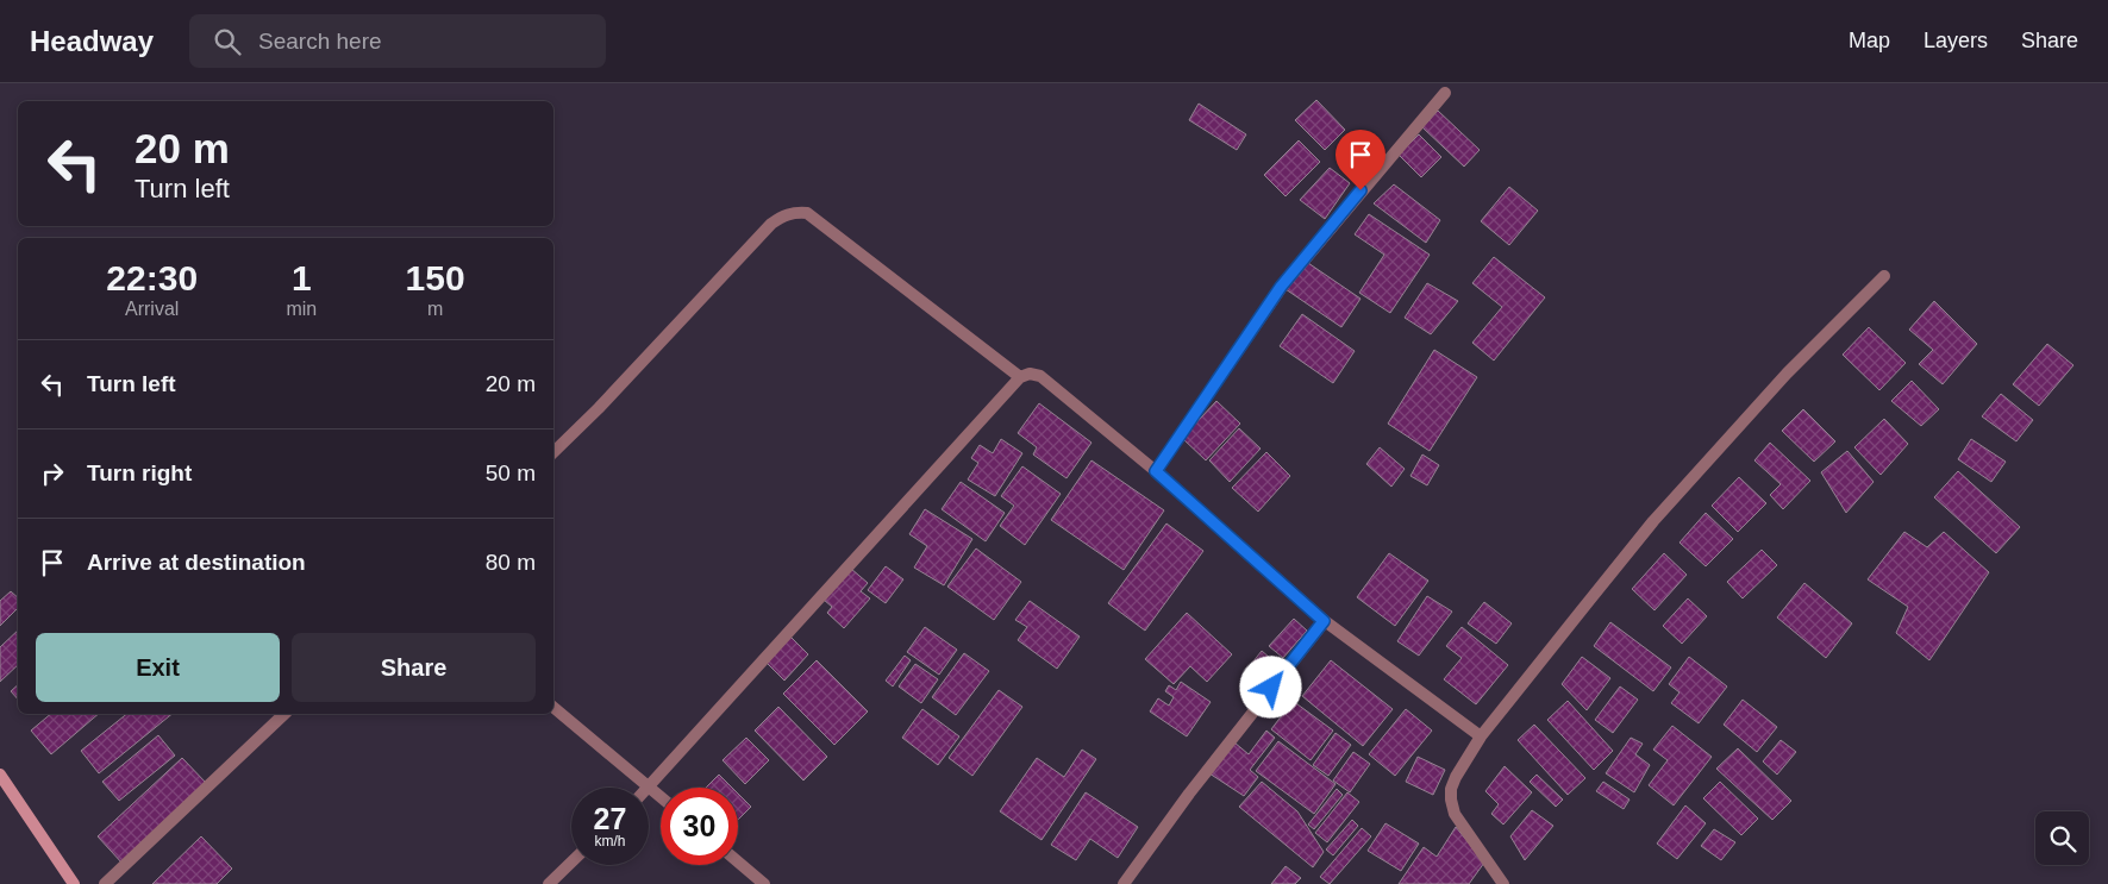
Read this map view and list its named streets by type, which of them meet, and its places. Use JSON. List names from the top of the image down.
{
  "page": {
    "header": "Headway",
    "search": "Search here",
    "nav": ["Map", "Layers", "Share"],
    "turn": ["20 m", "Turn left"],
    "eta": [
      "22:30",
      "Arrival",
      "1",
      "min",
      "150",
      "m"
    ],
    "list": [
      {
        "name": "Turn left",
        "value": "20 m"
      },
      {
        "name": "Turn right",
        "value": "50 m"
      },
      {
        "name": "Arrive at destination",
        "value": "80 m"
      }
    ],
    "buttons": ["Exit", "Share"],
    "speed": "27 km/h",
    "limit": "30"
  }
}
